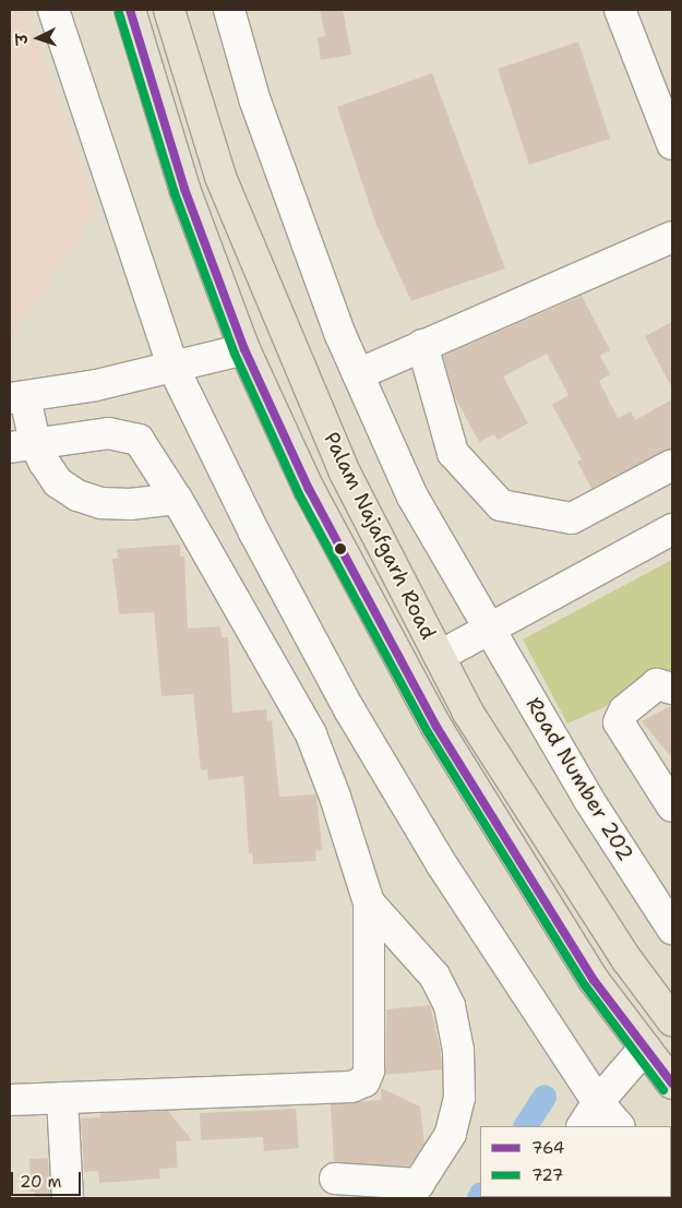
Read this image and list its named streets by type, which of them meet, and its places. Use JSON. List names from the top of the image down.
{
  "streets": {
    "main road": ["Palam Najafgarh Road"],
    "street": ["Road Number 202"]
  },
  "lines": ["transit line 764", "transit line 727"],
  "legend": ["764", "727"],
  "scale_bar": "20 m",
  "north": "left"
}
